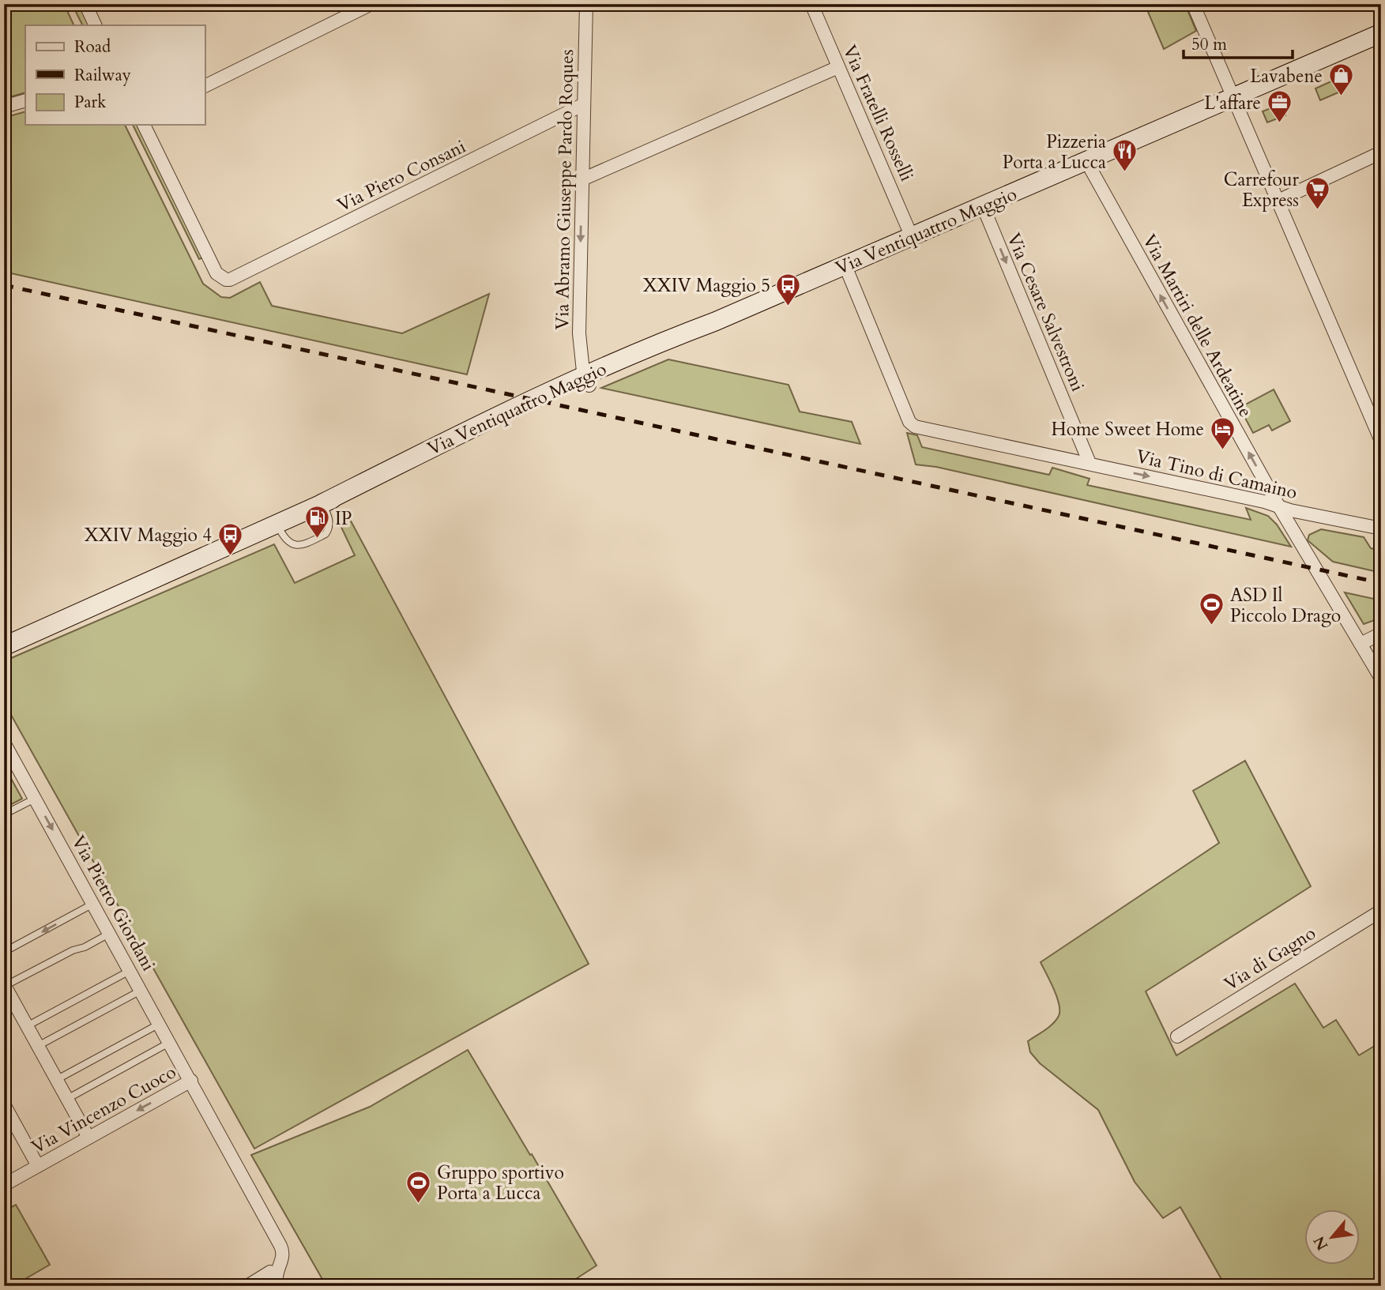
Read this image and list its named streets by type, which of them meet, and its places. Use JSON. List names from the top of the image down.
{
  "streets": {
    "street": [
      "Via Fratelli Rosselli",
      "Via Piero Consani",
      "Via Abramo Giuseppe Pardo Roques",
      "Via Ventiquattro Maggio",
      "Via Cesare Salvestroni",
      "Via Martiri delle Ardeatine",
      "Via Tino di Camaino",
      "Via Pietro Giordani",
      "Via di Gagno",
      "Via Vincenzo Cuoco"
    ]
  },
  "crossings": [
    ["Via Fratelli Rosselli", "Via Ventiquattro Maggio"],
    ["Via Piero Consani", "Via Abramo Giuseppe Pardo Roques"],
    ["Via Abramo Giuseppe Pardo Roques", "Via Ventiquattro Maggio"],
    ["Via Ventiquattro Maggio", "Via Cesare Salvestroni"],
    ["Via Ventiquattro Maggio", "Via Martiri delle Ardeatine"],
    ["Via Ventiquattro Maggio", "Via Tino di Camaino"],
    ["Via Cesare Salvestroni", "Via Tino di Camaino"],
    ["Via Martiri delle Ardeatine", "Via Tino di Camaino"],
    ["Via Pietro Giordani", "Via Vincenzo Cuoco"]
  ],
  "one_way": [
    "Via Abramo Giuseppe Pardo Roques",
    "Via Cesare Salvestroni",
    "Via Martiri delle Ardeatine",
    "Via Vincenzo Cuoco"
  ],
  "places": {
    "shop": ["Lavabene"],
    "office": ["L'affare"],
    "restaurant": ["Pizzeria Porta a Lucca"],
    "supermarket": ["Carrefour Express"],
    "bus stop": ["XXIV Maggio 5", "XXIV Maggio 4"],
    "hotel": ["Home Sweet Home"],
    "fuel station": ["IP"],
    "sports": ["ASD Il Piccolo Drago", "Gruppo sportivo Porta a Lucca"]
  },
  "legend": ["Road", "Railway", "Park"],
  "scale_bar": "50 m",
  "north": "bottom left"
}
